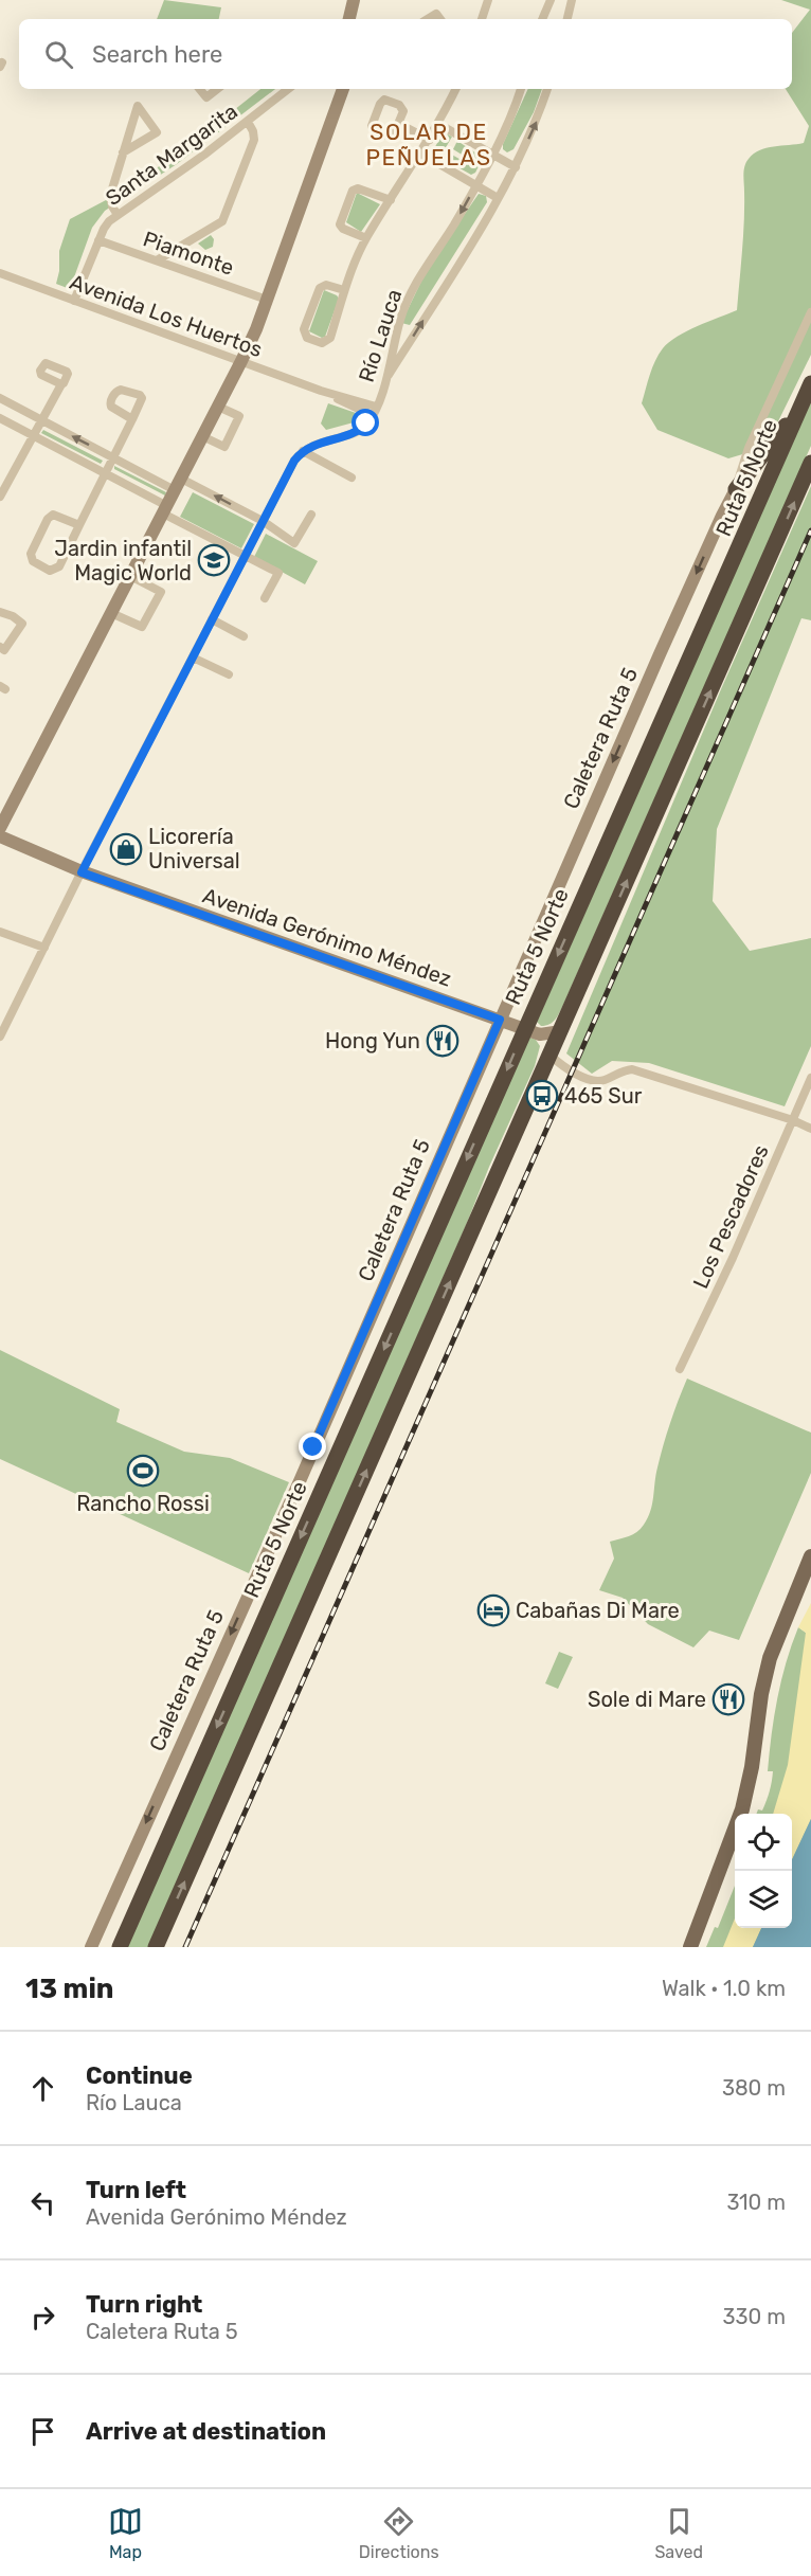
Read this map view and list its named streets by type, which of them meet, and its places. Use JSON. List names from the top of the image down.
{
  "streets": {
    "highway": ["Ruta 5 Norte"],
    "street": [
      "Santa Margarita",
      "Piamonte",
      "Avenida Los Huertos",
      "Río Lauca",
      "Caletera Ruta 5",
      "Avenida Gerónimo Méndez",
      "Los Pescadores"
    ]
  },
  "crossings": [
    ["Santa Margarita", "Piamonte"],
    ["Santa Margarita", "Avenida Los Huertos"],
    ["Avenida Los Huertos", "Río Lauca"],
    ["Ruta 5 Norte", "Avenida Gerónimo Méndez"],
    ["Caletera Ruta 5", "Avenida Gerónimo Méndez"]
  ],
  "one_way": ["Caletera Ruta 5"],
  "districts": ["SOLAR DE PEÑUELAS"],
  "places": {
    "school or university": ["Jardin infantil Magic World"],
    "shop": ["Licorería Universal"],
    "restaurant": ["Hong Yun", "Sole di Mare"],
    "bus stop": ["465 Sur"],
    "sports": ["Rancho Rossi"],
    "hotel": ["Cabañas Di Mare"]
  },
  "page": {
    "search": "Search here",
    "heading": ["13 min", "Walk · 1.0 km"],
    "list": [
      ["Continue", "Río Lauca", "380 m"],
      ["Turn left", "Avenida Gerónimo Méndez", "310 m"],
      ["Turn right", "Caletera Ruta 5", "330 m"],
      "Arrive at destination"
    ],
    "nav": ["Map", "Directions", "Saved"]
  }
}
